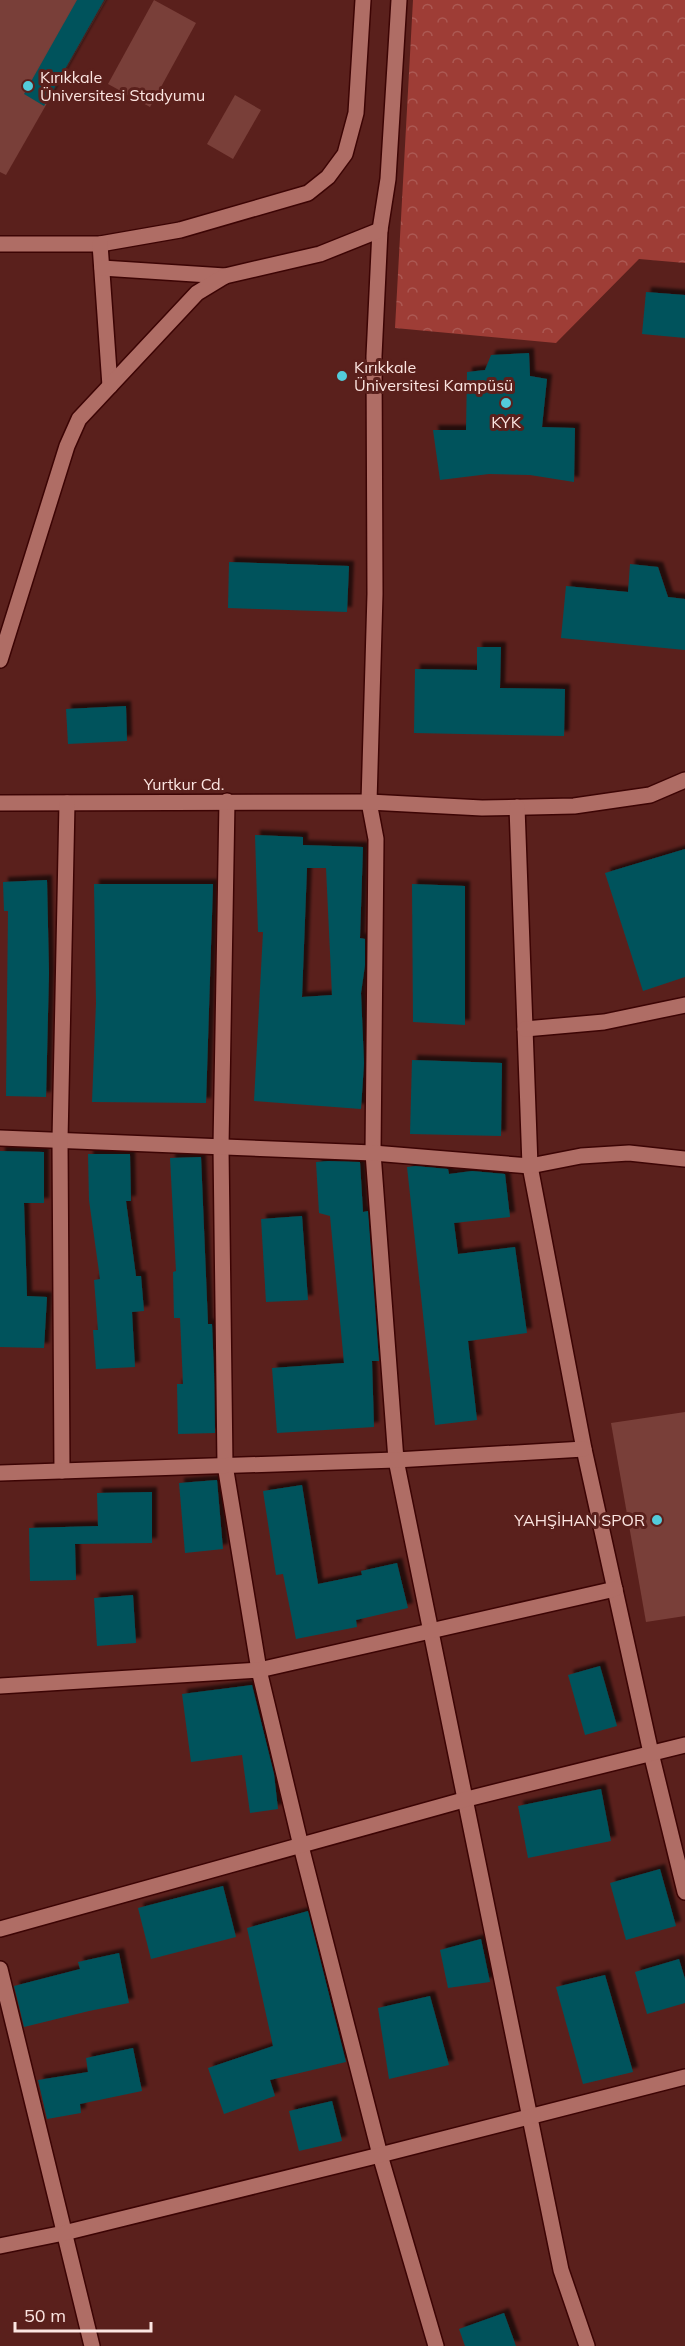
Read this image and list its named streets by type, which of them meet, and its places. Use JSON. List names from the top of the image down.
{
  "streets": {
    "street": ["Yurtkur Cd."]
  },
  "places": [
    "Kırıkkale Üniversitesi Stadyumu",
    "Kırıkkale Üniversitesi Kampüsü",
    "KYK",
    "YAHŞİHAN SPOR"
  ],
  "scale_bar": "50 m"
}
